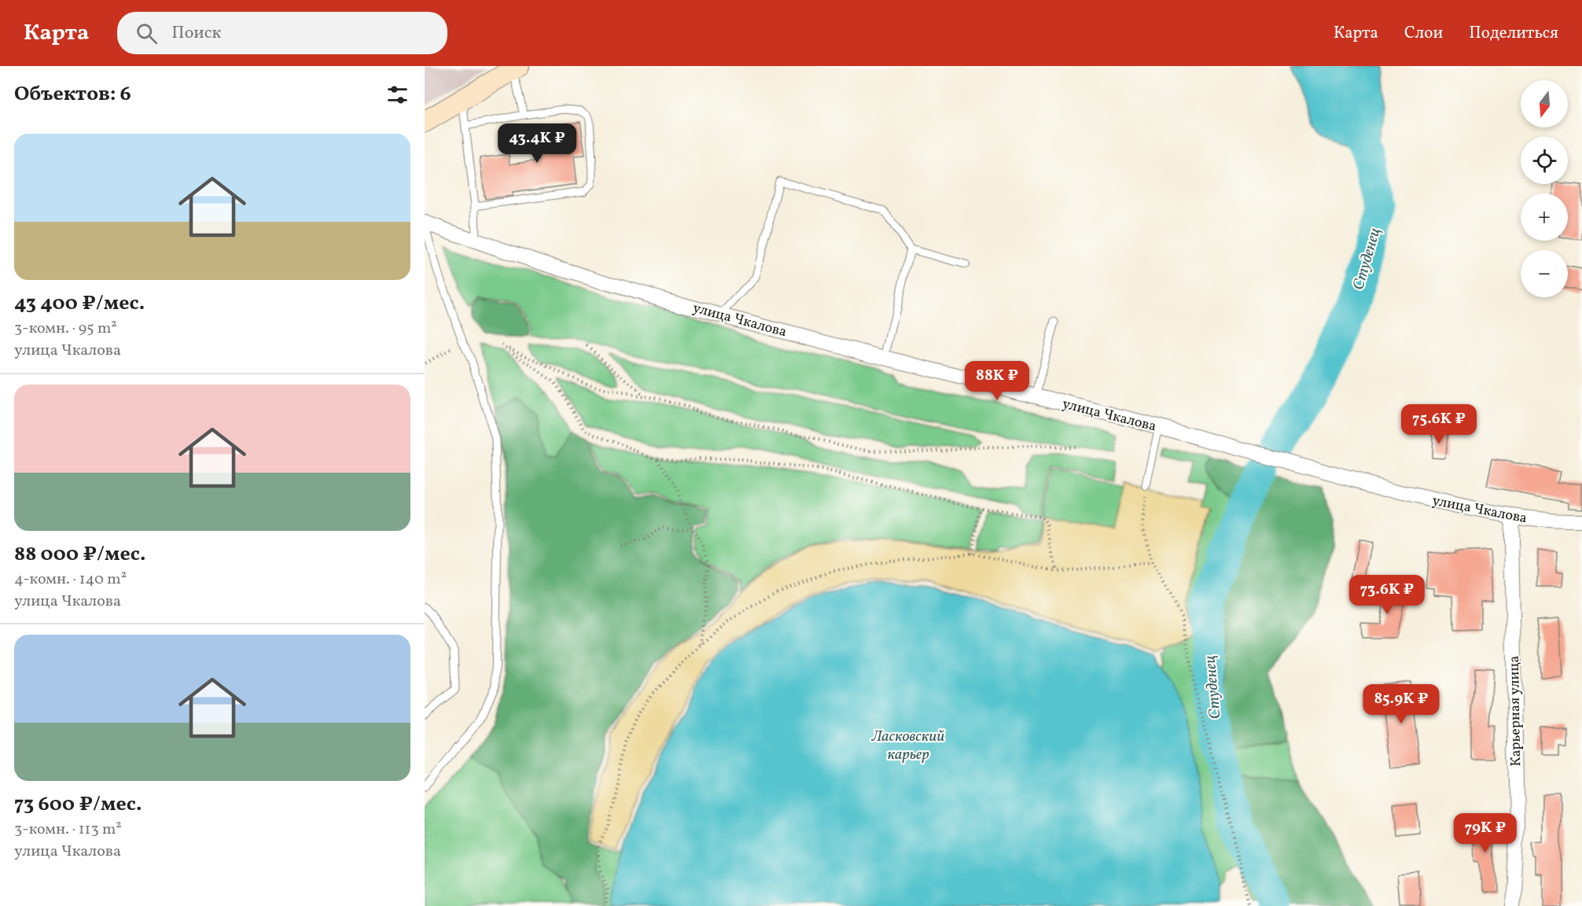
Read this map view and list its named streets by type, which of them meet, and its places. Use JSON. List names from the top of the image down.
{
  "streets": {
    "street": ["улица Чкалова", "Карьерная улица"]
  },
  "crossings": [
    ["улица Чкалова", "Карьерная улица"]
  ],
  "water": ["Студенец", "Ласковский карьер"],
  "north": "bottom",
  "page": {
    "header": "Карта",
    "search": "Поиск",
    "nav": ["Карта", "Слои", "Поделиться"],
    "heading": "Объектов: 6",
    "map_buttons": ["+", "−"],
    "list": [
      {
        "name": "43 400 ₽/мес.",
        "note": "3-комн. · 95 m² · улица Чкалова"
      },
      {
        "name": "88 000 ₽/мес.",
        "note": "4-комн. · 140 m² · улица Чкалова"
      },
      {
        "name": "73 600 ₽/мес.",
        "note": "3-комн. · 113 m² · улица Чкалова"
      }
    ],
    "price": [
      "43.4K ₽",
      "88K ₽",
      "75.6K ₽",
      "73.6K ₽",
      "85.9K ₽",
      "79K ₽"
    ]
  }
}
